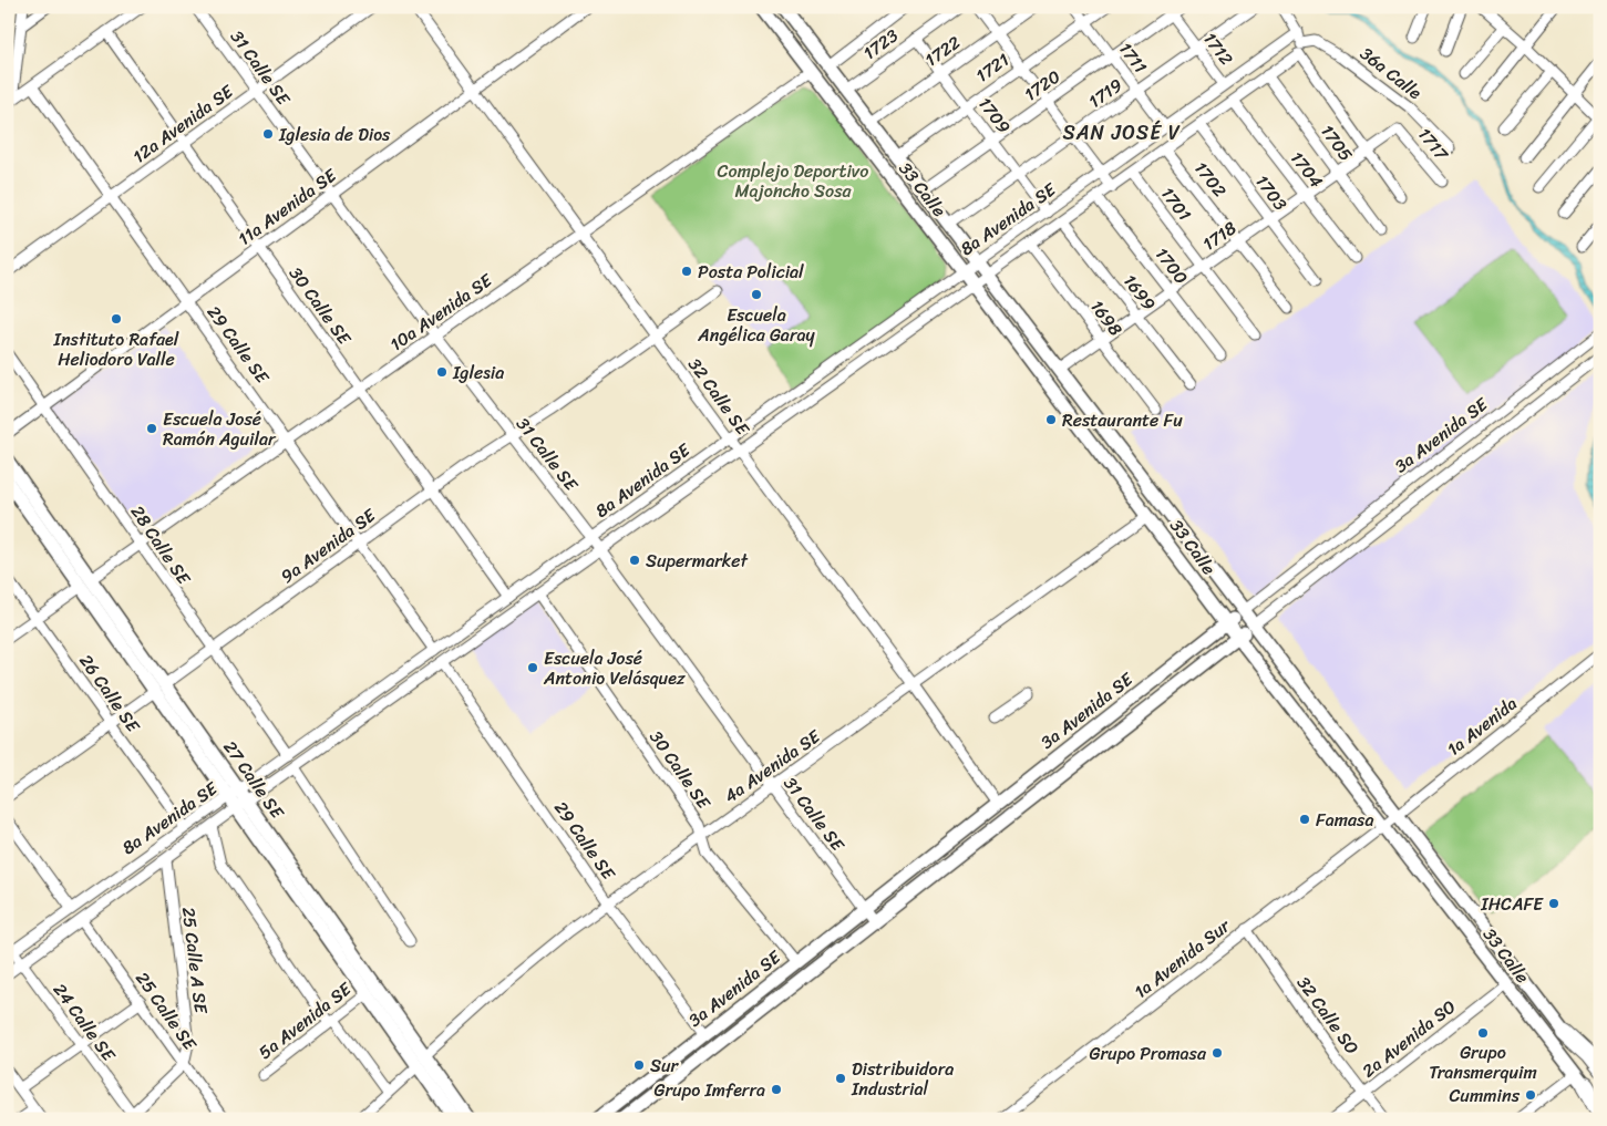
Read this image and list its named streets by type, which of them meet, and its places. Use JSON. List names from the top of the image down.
{
  "streets": {
    "main road": ["33 Calle", "3a Avenida SE", "27 Calle SE"],
    "street": [
      "1723",
      "1712",
      "1722",
      "1711",
      "31 Calle SE",
      "1721",
      "36a Calle",
      "1720",
      "1719",
      "1709",
      "12a Avenida SE",
      "1705",
      "1717",
      "1704",
      "1702",
      "1703",
      "1701",
      "11a Avenida SE",
      "8a Avenida SE",
      "1718",
      "1700",
      "1699",
      "30 Calle SE",
      "10a Avenida SE",
      "1698",
      "29 Calle SE",
      "32 Calle SE",
      "28 Calle SE",
      "9a Avenida SE",
      "26 Calle SE",
      "1a Avenida",
      "4a Avenida SE",
      "1a Avenida Sur",
      "25 Calle A SE",
      "25 Calle SE",
      "32 Calle SO",
      "5a Avenida SE",
      "24 Calle SE",
      "2a Avenida SO"
    ]
  },
  "crossings": [
    ["1723", "1709"],
    ["1723", "33 Calle"],
    ["1712", "1720"],
    ["1712", "1719"],
    ["1712", "8a Avenida SE"],
    ["1722", "1709"],
    ["1722", "33 Calle"],
    ["1711", "1721"],
    ["1711", "1720"],
    ["1711", "1719"],
    ["1711", "8a Avenida SE"],
    ["31 Calle SE", "12a Avenida SE"],
    ["31 Calle SE", "11a Avenida SE"],
    ["31 Calle SE", "8a Avenida SE"],
    ["31 Calle SE", "10a Avenida SE"],
    ["31 Calle SE", "3a Avenida SE"],
    ["31 Calle SE", "9a Avenida SE"],
    ["31 Calle SE", "4a Avenida SE"],
    ["1721", "1709"],
    ["1721", "33 Calle"],
    ["36a Calle", "8a Avenida SE"],
    ["1720", "1709"],
    ["1720", "33 Calle"],
    ["1719", "1709"],
    ["1719", "33 Calle"],
    ["1709", "8a Avenida SE"],
    ["12a Avenida SE", "30 Calle SE"],
    ["12a Avenida SE", "29 Calle SE"],
    ["1705", "8a Avenida SE"],
    ["1705", "1718"],
    ["1717", "1718"],
    ["1704", "8a Avenida SE"],
    ["1704", "1718"],
    ["1702", "8a Avenida SE"],
    ["1702", "1718"],
    ["33 Calle", "8a Avenida SE"],
    ["33 Calle", "1718"],
    ["33 Calle", "10a Avenida SE"],
    ["33 Calle", "3a Avenida SE"],
    ["33 Calle", "1a Avenida"],
    ["33 Calle", "4a Avenida SE"],
    ["33 Calle", "1a Avenida Sur"],
    ["33 Calle", "2a Avenida SO"],
    ["1703", "8a Avenida SE"],
    ["1703", "1718"],
    ["1701", "8a Avenida SE"],
    ["1701", "1718"],
    ["11a Avenida SE", "30 Calle SE"],
    ["11a Avenida SE", "29 Calle SE"],
    ["11a Avenida SE", "32 Calle SE"],
    ["11a Avenida SE", "28 Calle SE"],
    ["8a Avenida SE", "1700"],
    ["8a Avenida SE", "1699"],
    ["8a Avenida SE", "30 Calle SE"],
    ["8a Avenida SE", "1698"],
    ["8a Avenida SE", "29 Calle SE"],
    ["8a Avenida SE", "32 Calle SE"],
    ["8a Avenida SE", "28 Calle SE"],
    ["8a Avenida SE", "26 Calle SE"],
    ["8a Avenida SE", "27 Calle SE"],
    ["8a Avenida SE", "25 Calle A SE"],
    ["8a Avenida SE", "25 Calle SE"],
    ["8a Avenida SE", "24 Calle SE"],
    ["1718", "1700"],
    ["1718", "1699"],
    ["1718", "1698"],
    ["30 Calle SE", "10a Avenida SE"],
    ["30 Calle SE", "3a Avenida SE"],
    ["30 Calle SE", "9a Avenida SE"],
    ["30 Calle SE", "4a Avenida SE"],
    ["10a Avenida SE", "29 Calle SE"],
    ["10a Avenida SE", "32 Calle SE"],
    ["10a Avenida SE", "28 Calle SE"],
    ["10a Avenida SE", "26 Calle SE"],
    ["10a Avenida SE", "27 Calle SE"],
    ["29 Calle SE", "3a Avenida SE"],
    ["29 Calle SE", "9a Avenida SE"],
    ["29 Calle SE", "4a Avenida SE"],
    ["32 Calle SE", "3a Avenida SE"],
    ["32 Calle SE", "9a Avenida SE"],
    ["32 Calle SE", "4a Avenida SE"],
    ["28 Calle SE", "9a Avenida SE"],
    ["9a Avenida SE", "27 Calle SE"],
    ["1a Avenida", "1a Avenida Sur"],
    ["4a Avenida SE", "27 Calle SE"],
    ["27 Calle SE", "5a Avenida SE"],
    ["1a Avenida Sur", "32 Calle SO"],
    ["25 Calle A SE", "25 Calle SE"],
    ["32 Calle SO", "2a Avenida SO"]
  ],
  "districts": ["SAN JOSÉ V"],
  "parks": ["Complejo Deportivo Majoncho Sosa"],
  "places": [
    "Iglesia de Dios",
    "Posta Policial",
    "Escuela Angélica Garay",
    "Instituto Rafael Heliodoro Valle",
    "Iglesia",
    "Restaurante Fu",
    "Escuela José Ramón Aguilar",
    "Supermarket",
    "Escuela José Antonio Velásquez",
    "Famasa",
    "IHCAFE",
    "Grupo Transmerquim",
    "Grupo Promasa",
    "Sur",
    "Distribuidora Industrial",
    "Grupo Imferra",
    "Cummins"
  ]
}
